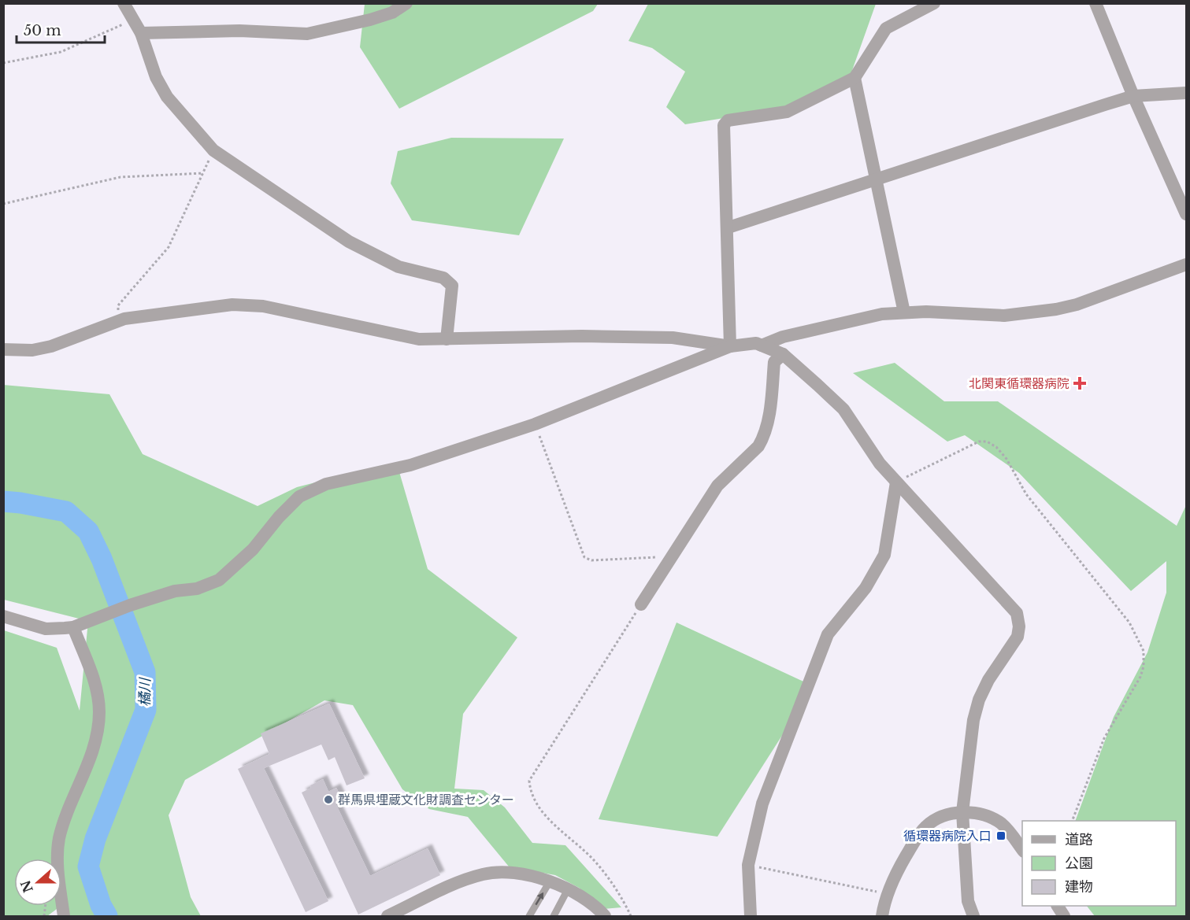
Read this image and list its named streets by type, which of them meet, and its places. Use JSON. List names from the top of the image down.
{
  "water": ["橘川"],
  "places": {
    "health": ["北関東循環器病院"],
    "other": ["群馬県埋蔵文化財調査センター"],
    "transit": ["循環器病院入口"]
  },
  "legend": ["道路", "公園", "建物"],
  "scale_bar": "50 m",
  "north": "left"
}
